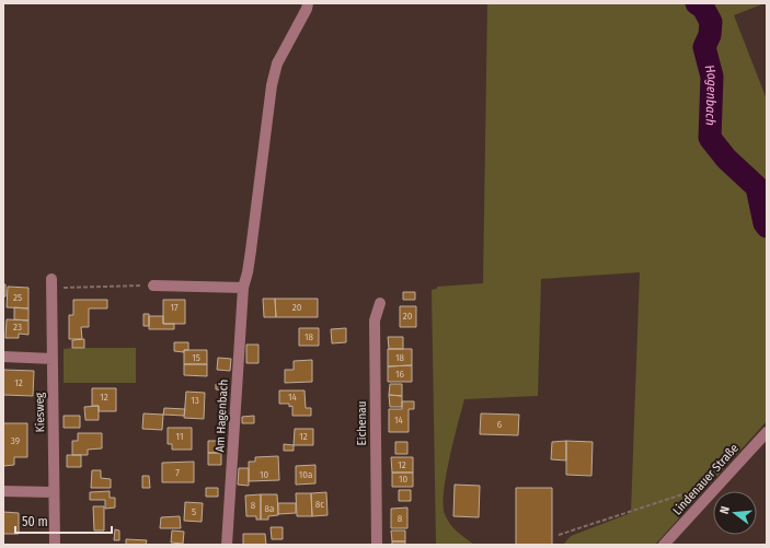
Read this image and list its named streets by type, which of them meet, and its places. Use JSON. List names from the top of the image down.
{
  "streets": {
    "street": [
      "Kiesweg",
      "Am Hagenbach",
      "Eichenau",
      "Lindenauer Straße"
    ]
  },
  "water": ["Hagenbach"],
  "house_numbers": [
    "25",
    "17",
    "20",
    "20",
    "23",
    "18",
    "15",
    "18",
    "16",
    "12",
    "12",
    "14",
    "13",
    "14",
    "6",
    "11",
    "12",
    "39",
    "12",
    "7",
    "10",
    "10a",
    "10",
    "8c",
    "8",
    "8a",
    "5",
    "8"
  ],
  "scale_bar": "50 m",
  "north": "left"
}
